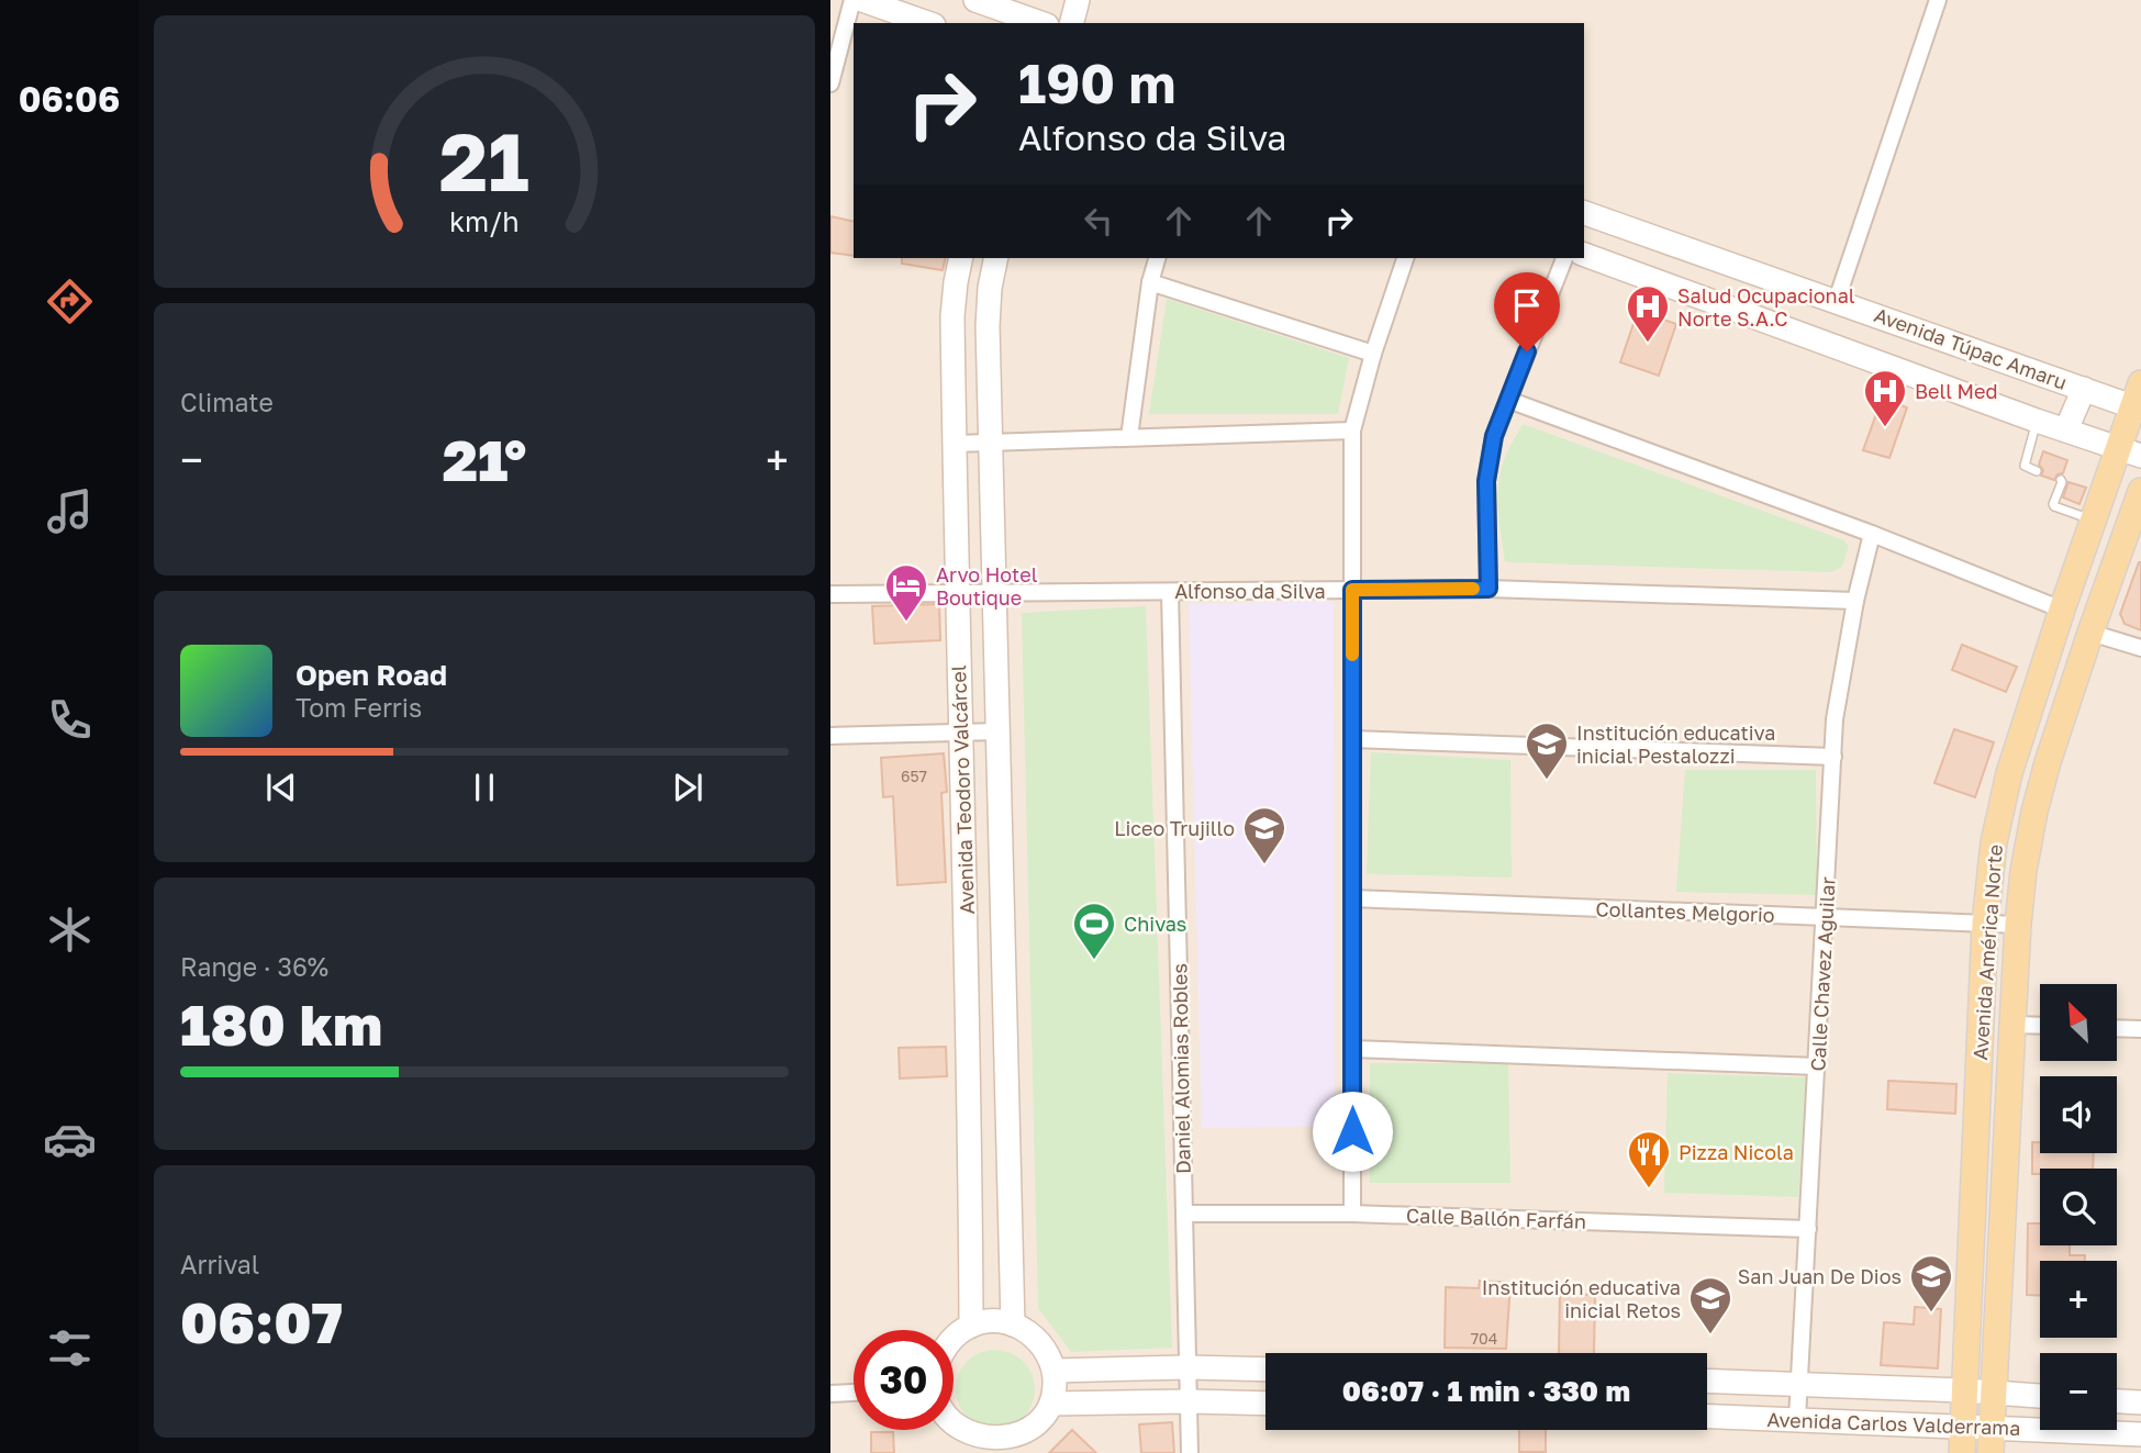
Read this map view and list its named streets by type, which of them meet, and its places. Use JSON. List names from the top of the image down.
{
  "streets": {
    "main road": ["Avenida América Norte"],
    "street": [
      "Avenida Túpac Amaru",
      "Alfonso da Silva",
      "Avenida Teodoro Valcárcel",
      "Collantes Melgorio",
      "Calle Chavez Aguilar",
      "Daniel Alomias Robles",
      "Calle Ballón Farfán",
      "Avenida Carlos Valderrama"
    ]
  },
  "crossings": [
    ["Avenida Túpac Amaru", "Avenida América Norte"],
    ["Alfonso da Silva", "Avenida Teodoro Valcárcel"],
    ["Alfonso da Silva", "Calle Chavez Aguilar"],
    ["Alfonso da Silva", "Daniel Alomias Robles"],
    ["Collantes Melgorio", "Avenida América Norte"],
    ["Collantes Melgorio", "Calle Chavez Aguilar"],
    ["Avenida América Norte", "Avenida Carlos Valderrama"],
    ["Calle Chavez Aguilar", "Calle Ballón Farfán"],
    ["Calle Chavez Aguilar", "Avenida Carlos Valderrama"],
    ["Daniel Alomias Robles", "Calle Ballón Farfán"]
  ],
  "places": {
    "hospital": ["Salud Ocupacional Norte S.A.C", "Bell Med"],
    "hotel": ["Arvo Hotel Boutique"],
    "school or university": [
      "Institución educativa inicial Pestalozzi",
      "Liceo Trujillo",
      "San Juan De Dios",
      "Institución educativa inicial Retos"
    ],
    "sports": ["Chivas"],
    "restaurant": ["Pizza Nicola"]
  },
  "house_numbers": ["657", "704"],
  "north": "top left",
  "page": {
    "tabs": "06:06",
    "turn": ["190 m", "Alfonso da Silva"],
    "tile": [
      "Climate",
      ["Range · 36%", "180 km"],
      ["Arrival", "06:07"]
    ],
    "heat": ["−", "21°", "+"],
    "song": ["Open Road", "Tom Ferris"],
    "map_buttons": ["+", "−"],
    "limit": "30",
    "trip": "06:07 · 1 min · 330 m",
    "gauge": ["21", "km/h"]
  }
}
